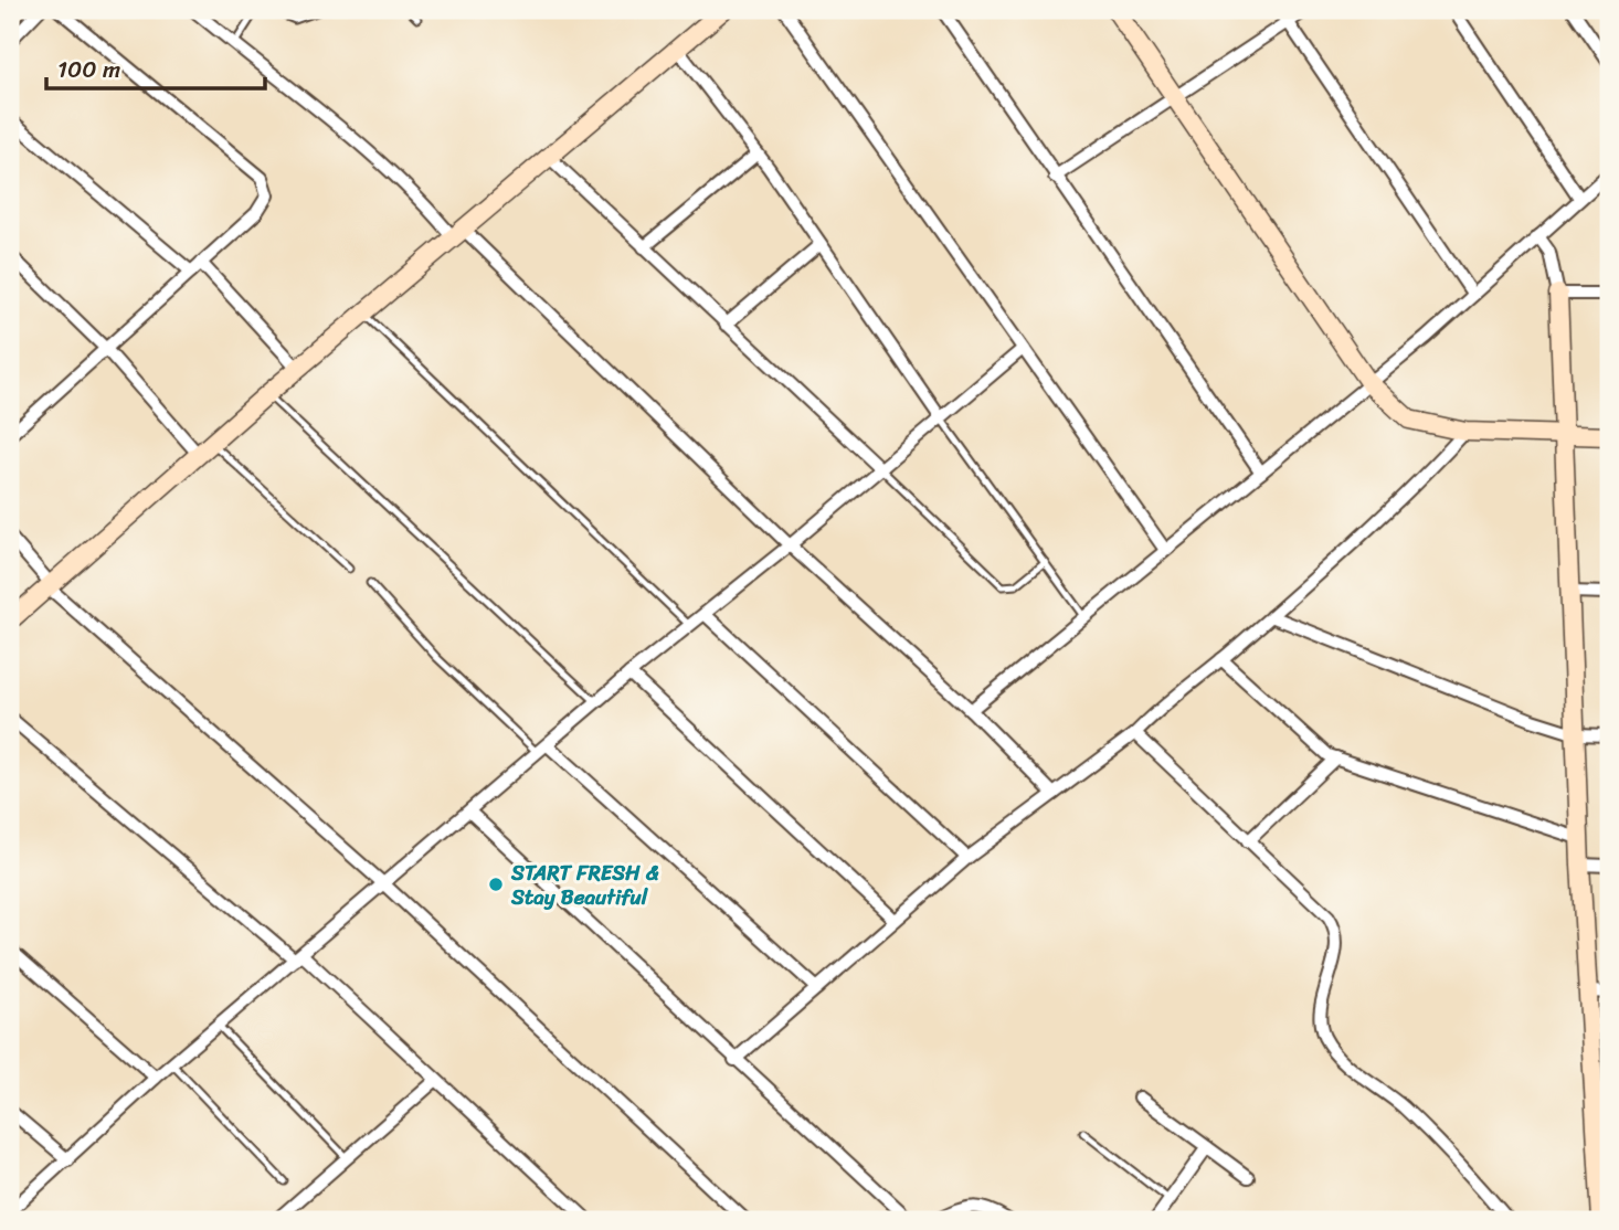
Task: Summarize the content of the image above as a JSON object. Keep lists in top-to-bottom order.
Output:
{
  "places": ["START FRESH & Stay Beautiful"],
  "scale_bar": "100 m"
}
